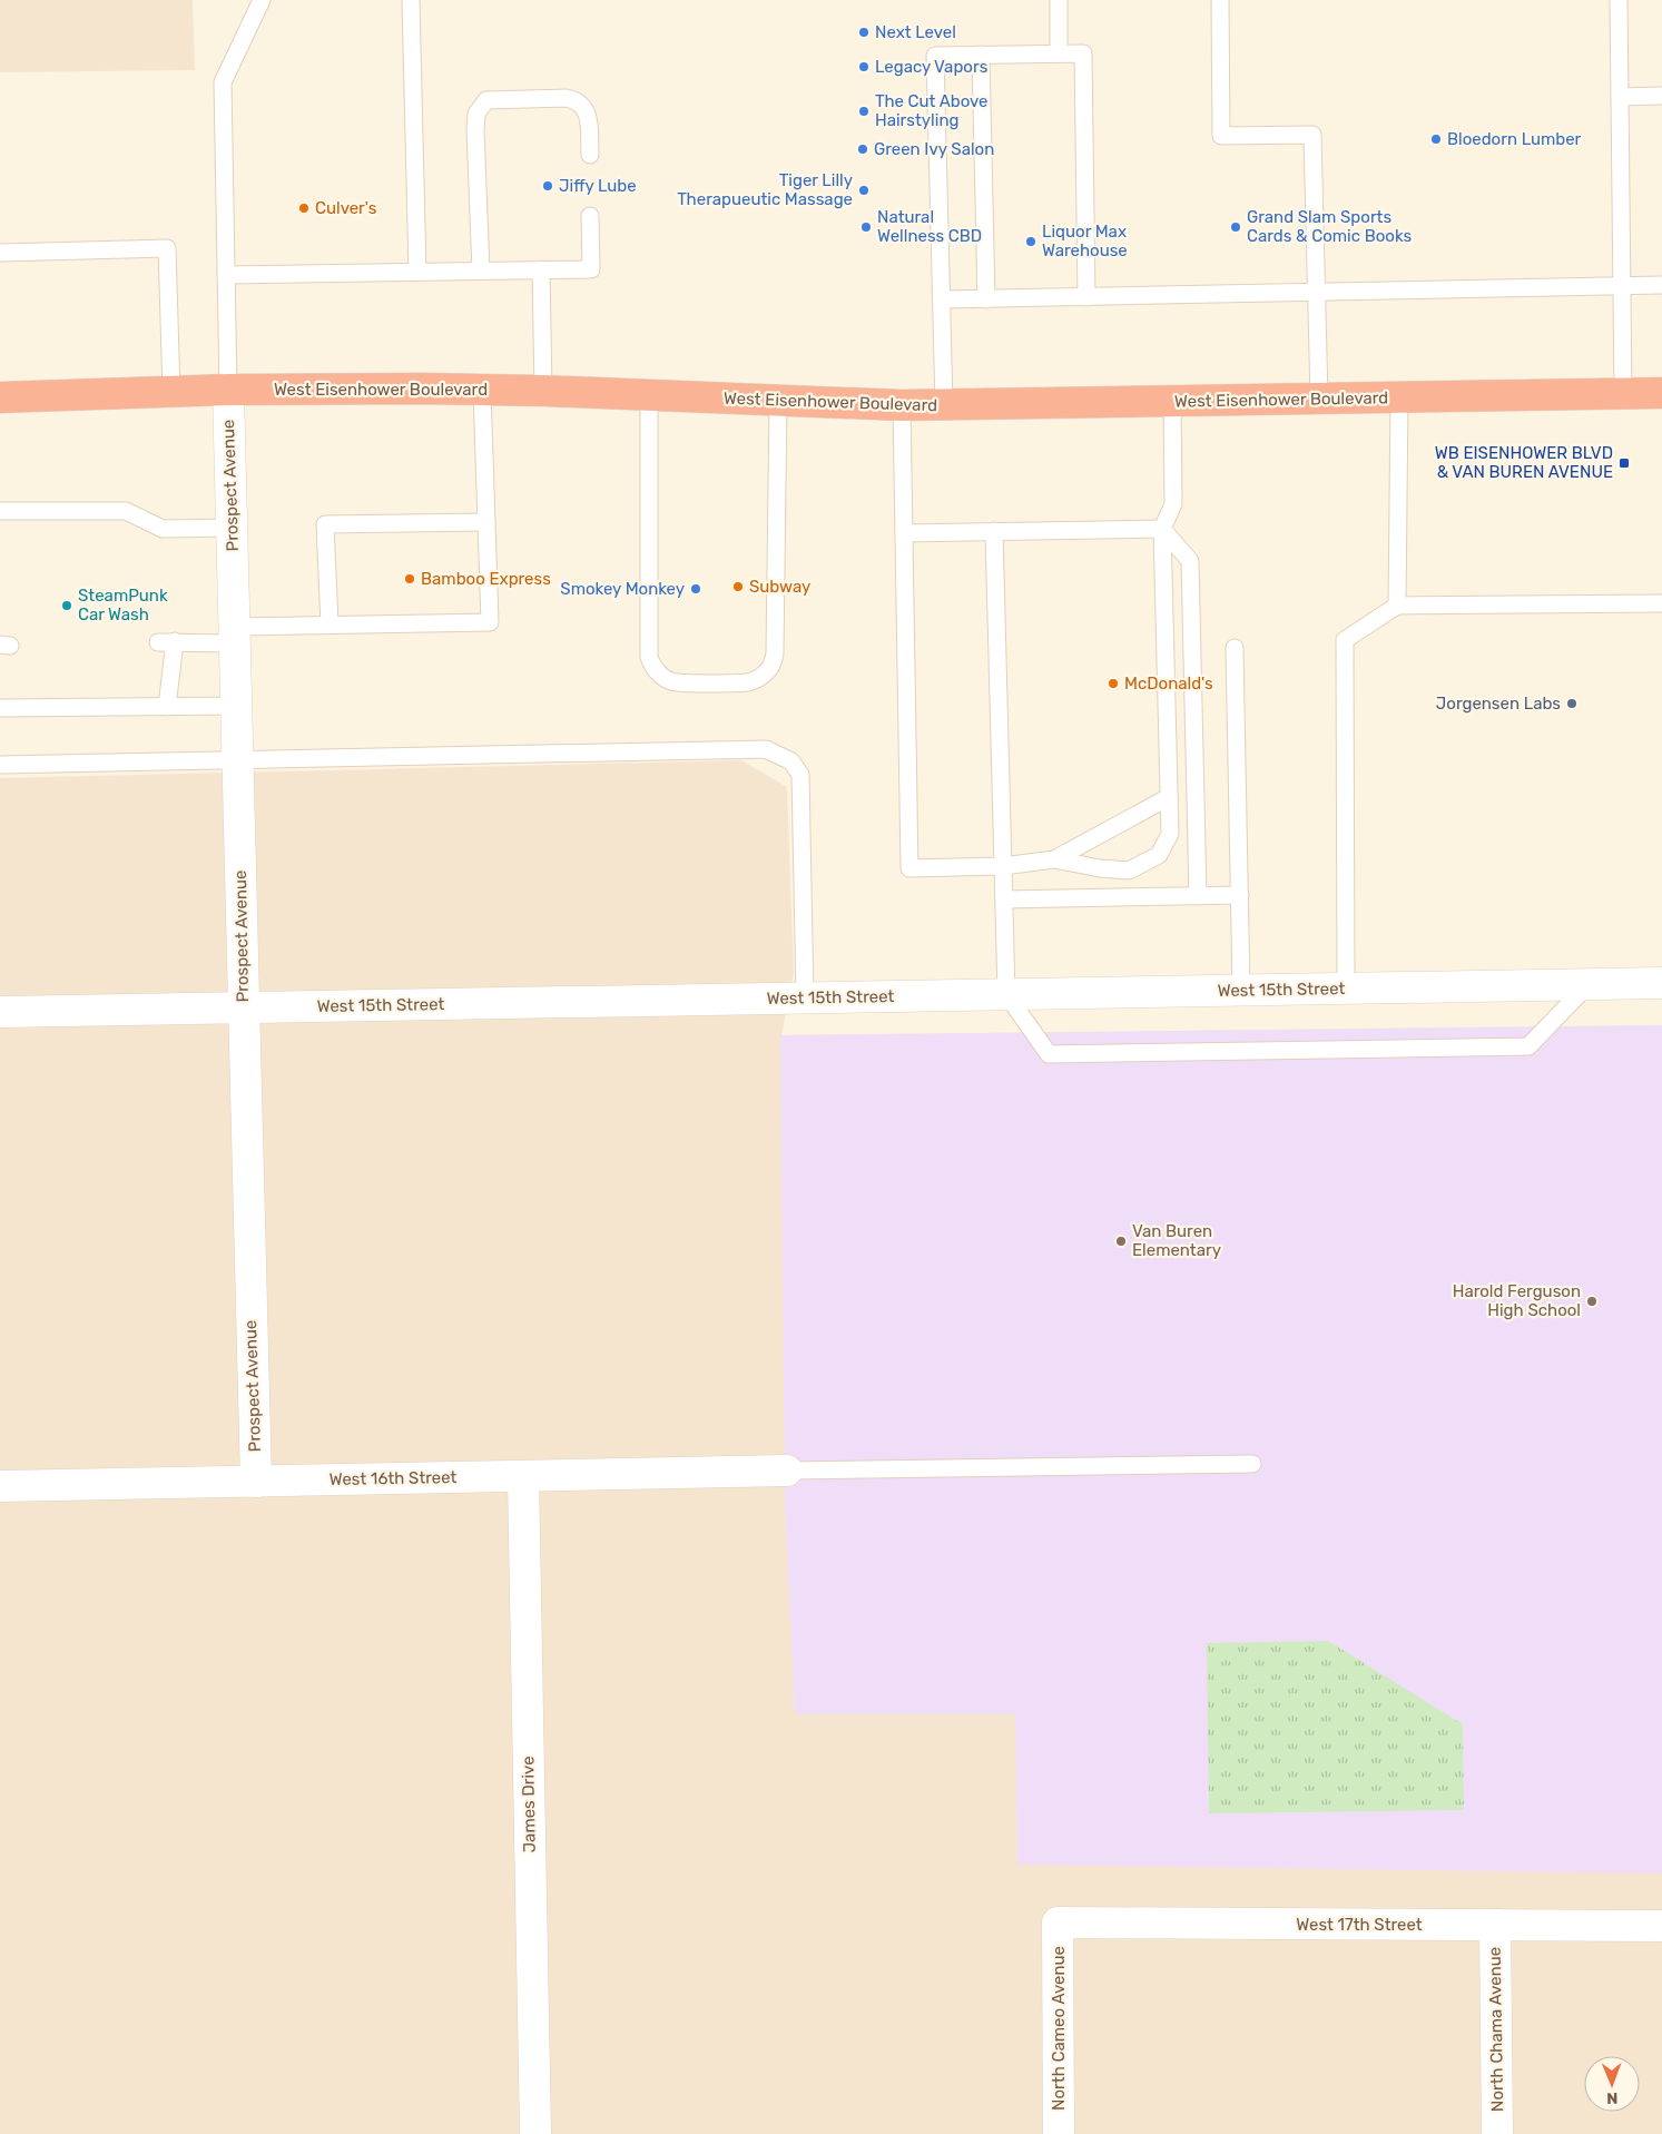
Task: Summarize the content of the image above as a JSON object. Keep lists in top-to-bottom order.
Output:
{
  "streets": {
    "highway": ["West Eisenhower Boulevard"],
    "street": [
      "Prospect Avenue",
      "West 15th Street",
      "West 16th Street",
      "James Drive",
      "West 17th Street",
      "North Cameo Avenue",
      "North Chama Avenue"
    ]
  },
  "crossings": [
    ["West Eisenhower Boulevard", "Prospect Avenue"],
    ["Prospect Avenue", "West 15th Street"],
    ["Prospect Avenue", "West 16th Street"],
    ["West 16th Street", "James Drive"],
    ["West 17th Street", "North Cameo Avenue"],
    ["West 17th Street", "North Chama Avenue"]
  ],
  "places": {
    "other": [
      "Next Level",
      "Legacy Vapors",
      "The Cut Above Hairstyling",
      "Bloedorn Lumber",
      "Green Ivy Salon",
      "Jiffy Lube",
      "Tiger Lilly Therapueutic Massage",
      "Culver's",
      "Natural Wellness CBD",
      "Grand Slam Sports Cards & Comic Books",
      "Liquor Max Warehouse",
      "Bamboo Express",
      "Subway",
      "Smokey Monkey",
      "SteamPunk Car Wash",
      "McDonald's",
      "Jorgensen Labs",
      "Van Buren Elementary",
      "Harold Ferguson High School"
    ],
    "transit": ["WB EISENHOWER BLVD & VAN BUREN AVENUE"]
  },
  "north": "bottom"
}
